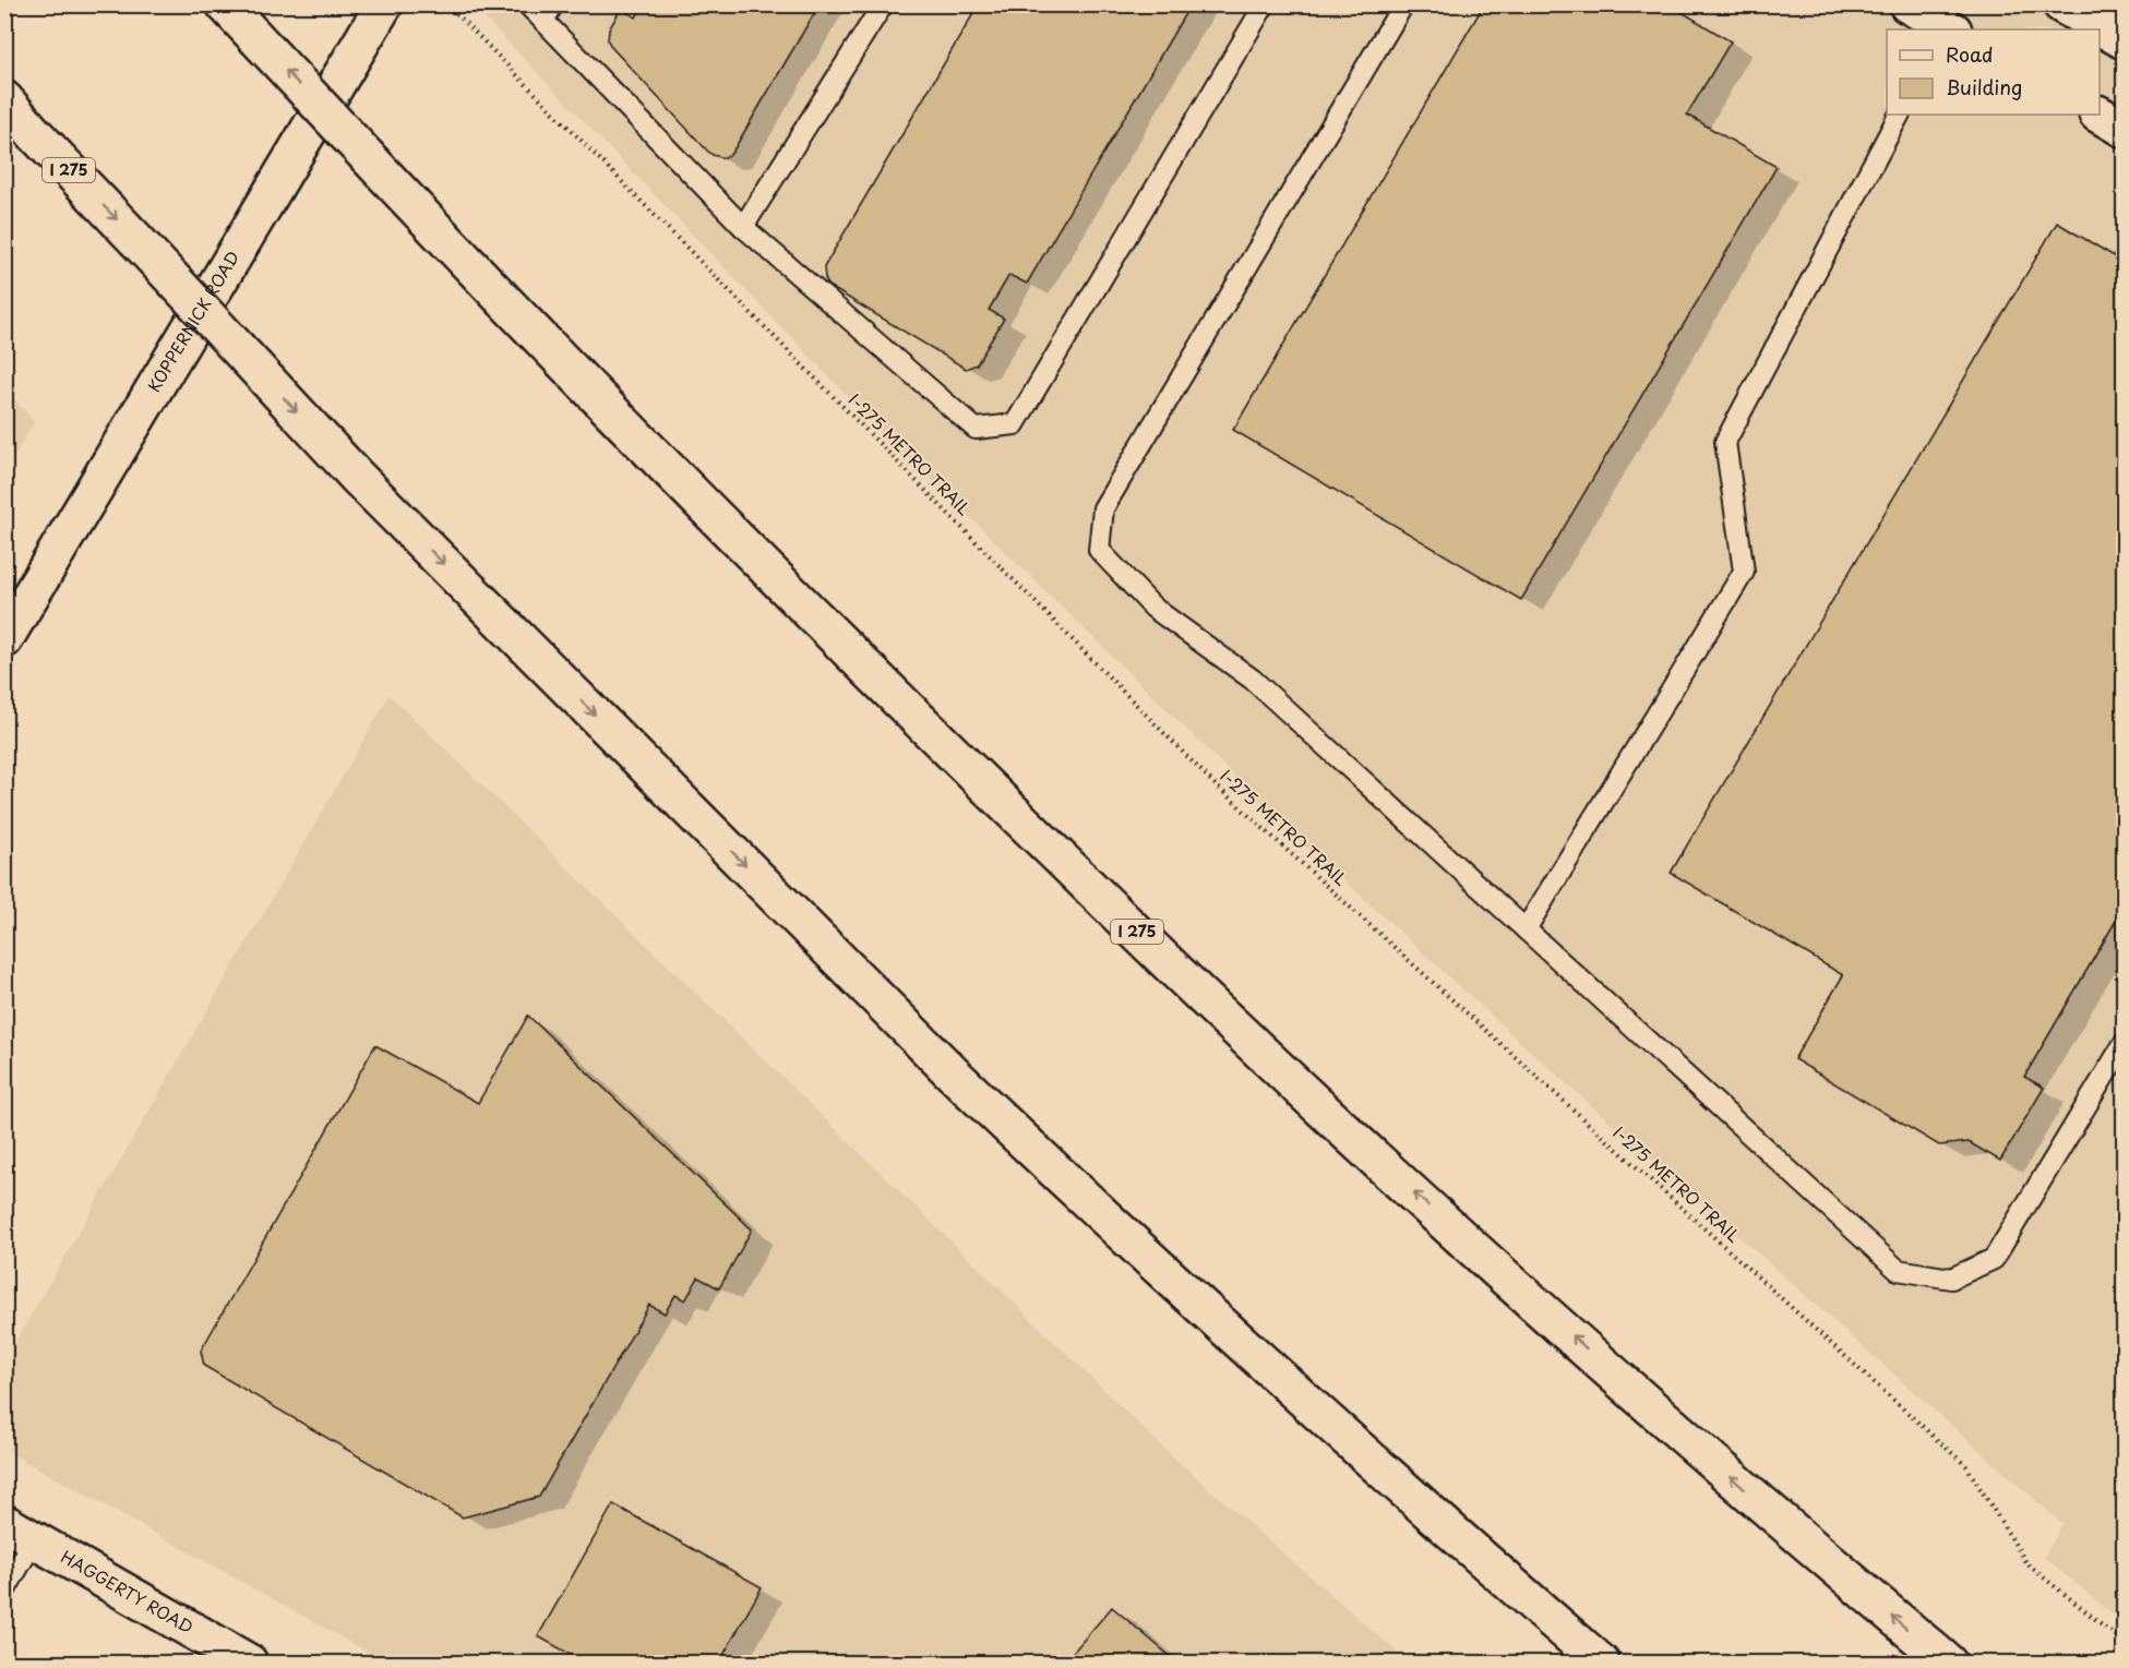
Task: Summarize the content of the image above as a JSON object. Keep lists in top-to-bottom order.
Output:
{
  "streets": {
    "main road": ["I 275", "KOPPERNICK ROAD", "HAGGERTY ROAD"],
    "path": ["I-275 METRO TRAIL"]
  },
  "legend": ["Road", "Building"]
}
